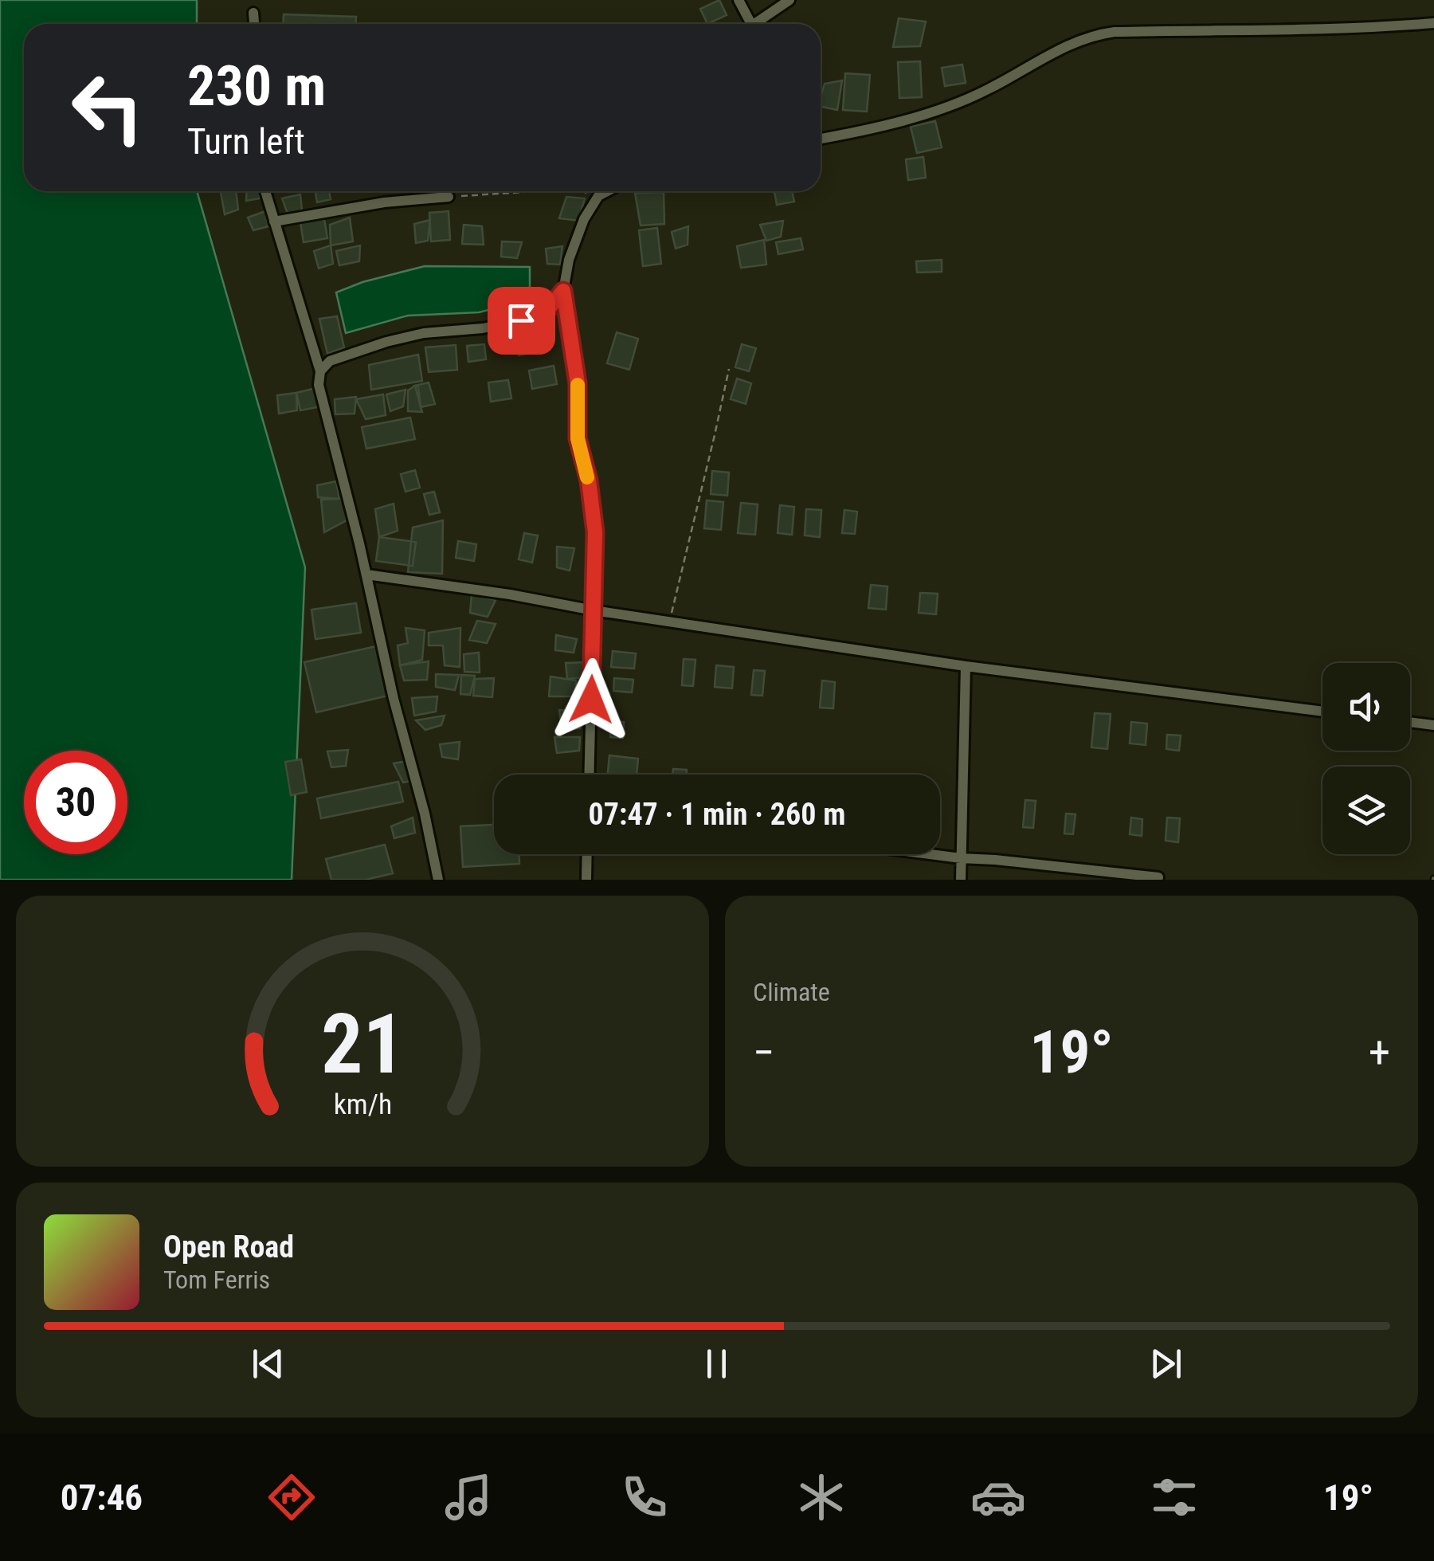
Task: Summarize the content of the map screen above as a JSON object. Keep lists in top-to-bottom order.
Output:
{
  "page": {
    "turn": ["230 m", "Turn left"],
    "limit": "30",
    "trip": "07:47 · 1 min · 260 m",
    "tile": "Climate",
    "heat": ["−", "19°", "+"],
    "song": ["Open Road", "Tom Ferris"],
    "tabs": ["07:46", "19°"],
    "gauge": ["21", "km/h"]
  }
}
